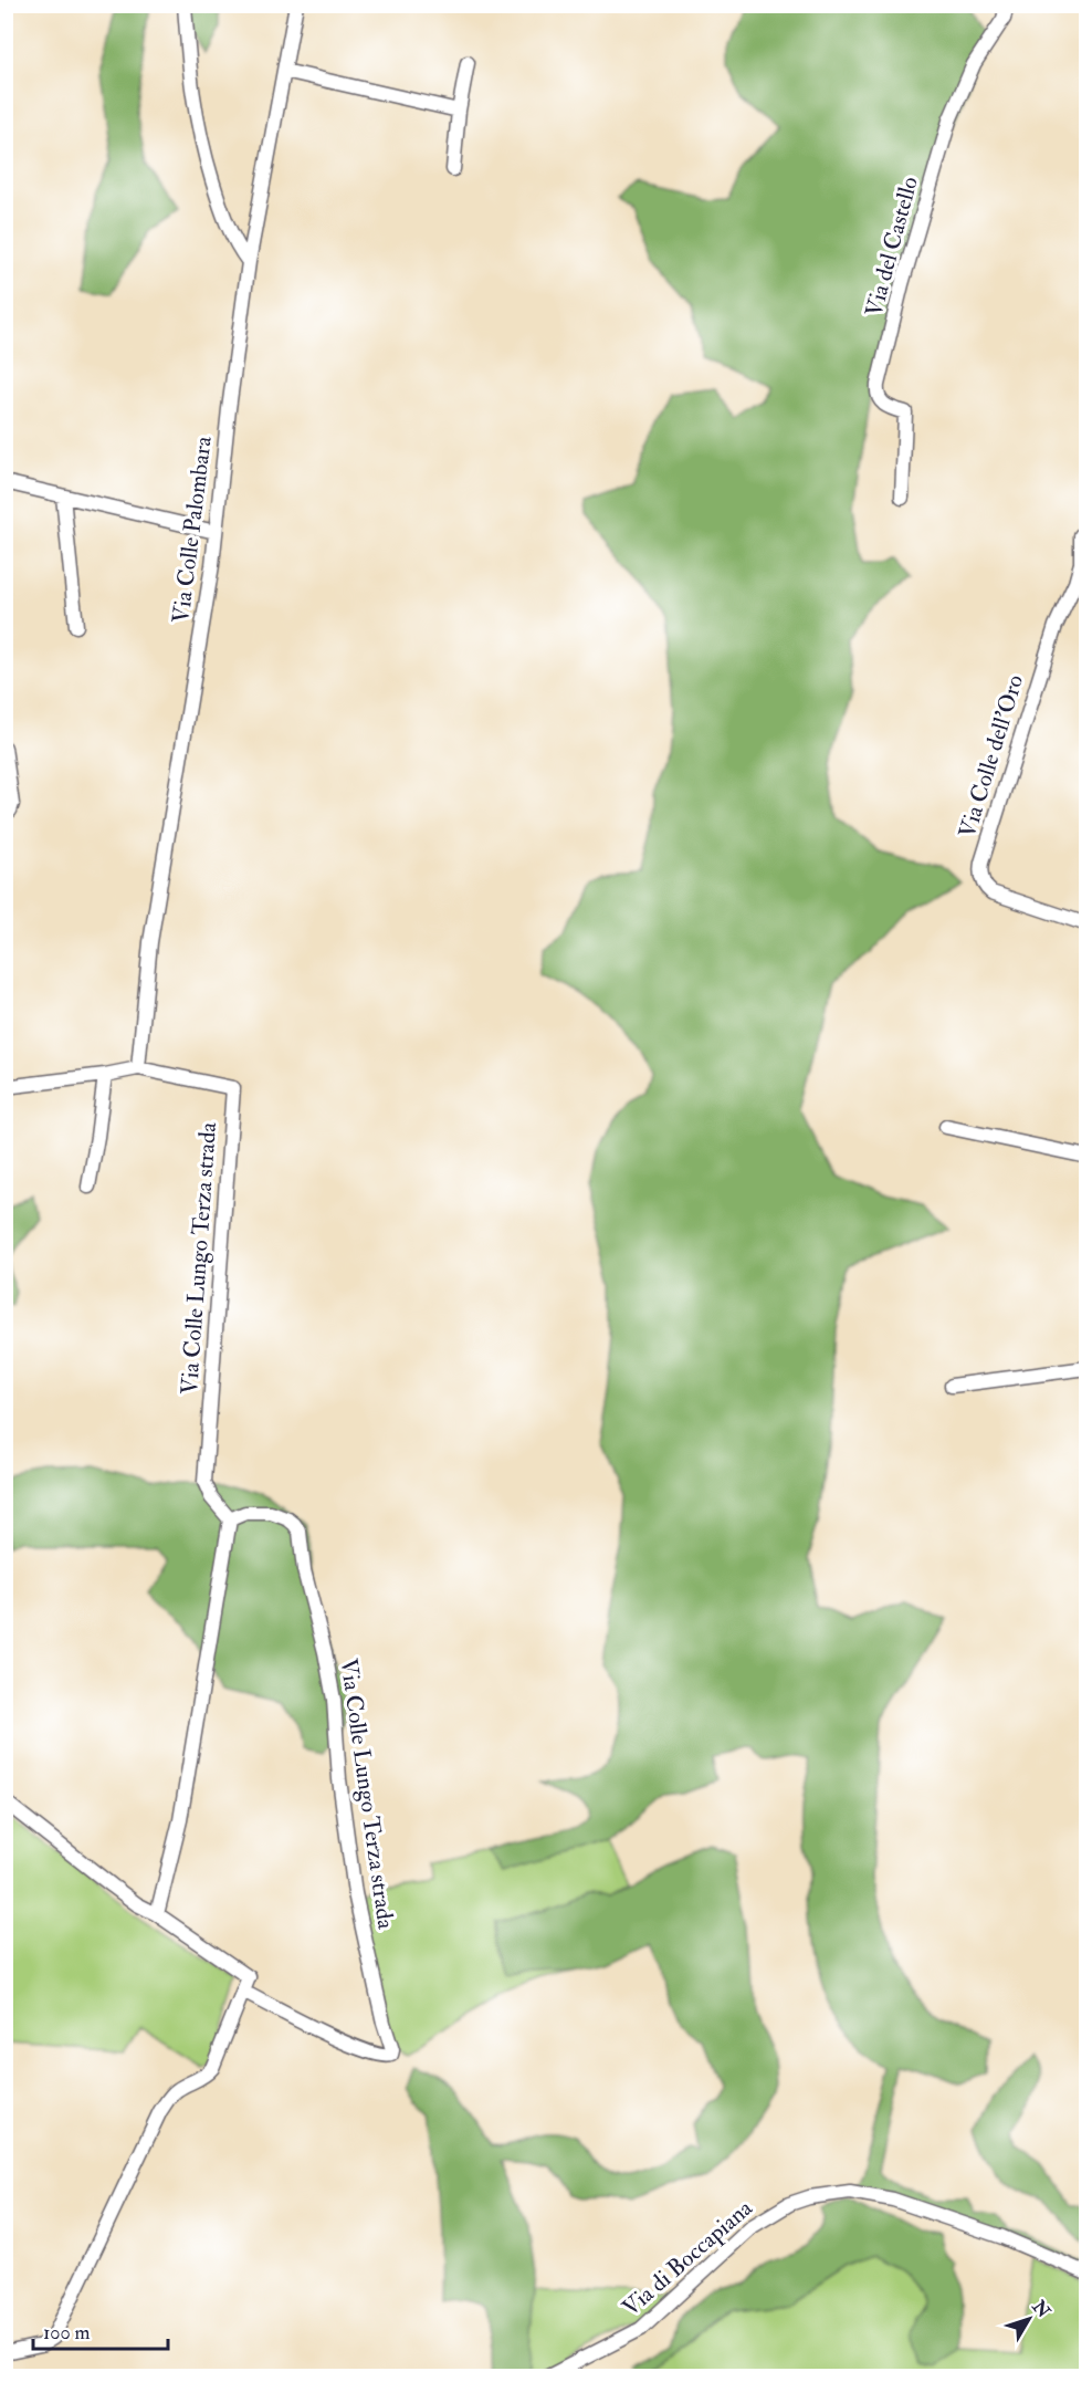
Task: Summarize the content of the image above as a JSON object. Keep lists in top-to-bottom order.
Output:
{
  "streets": {
    "street": [
      "Via del Castello",
      "Via Colle Palombara",
      "Via Colle dell'Oro",
      "Via Colle Lungo Terza strada",
      "Via di Boccapiana"
    ]
  },
  "crossings": [
    ["Via Colle Palombara", "Via Colle Lungo Terza strada"]
  ],
  "scale_bar": "100 m",
  "north": "top right"
}
